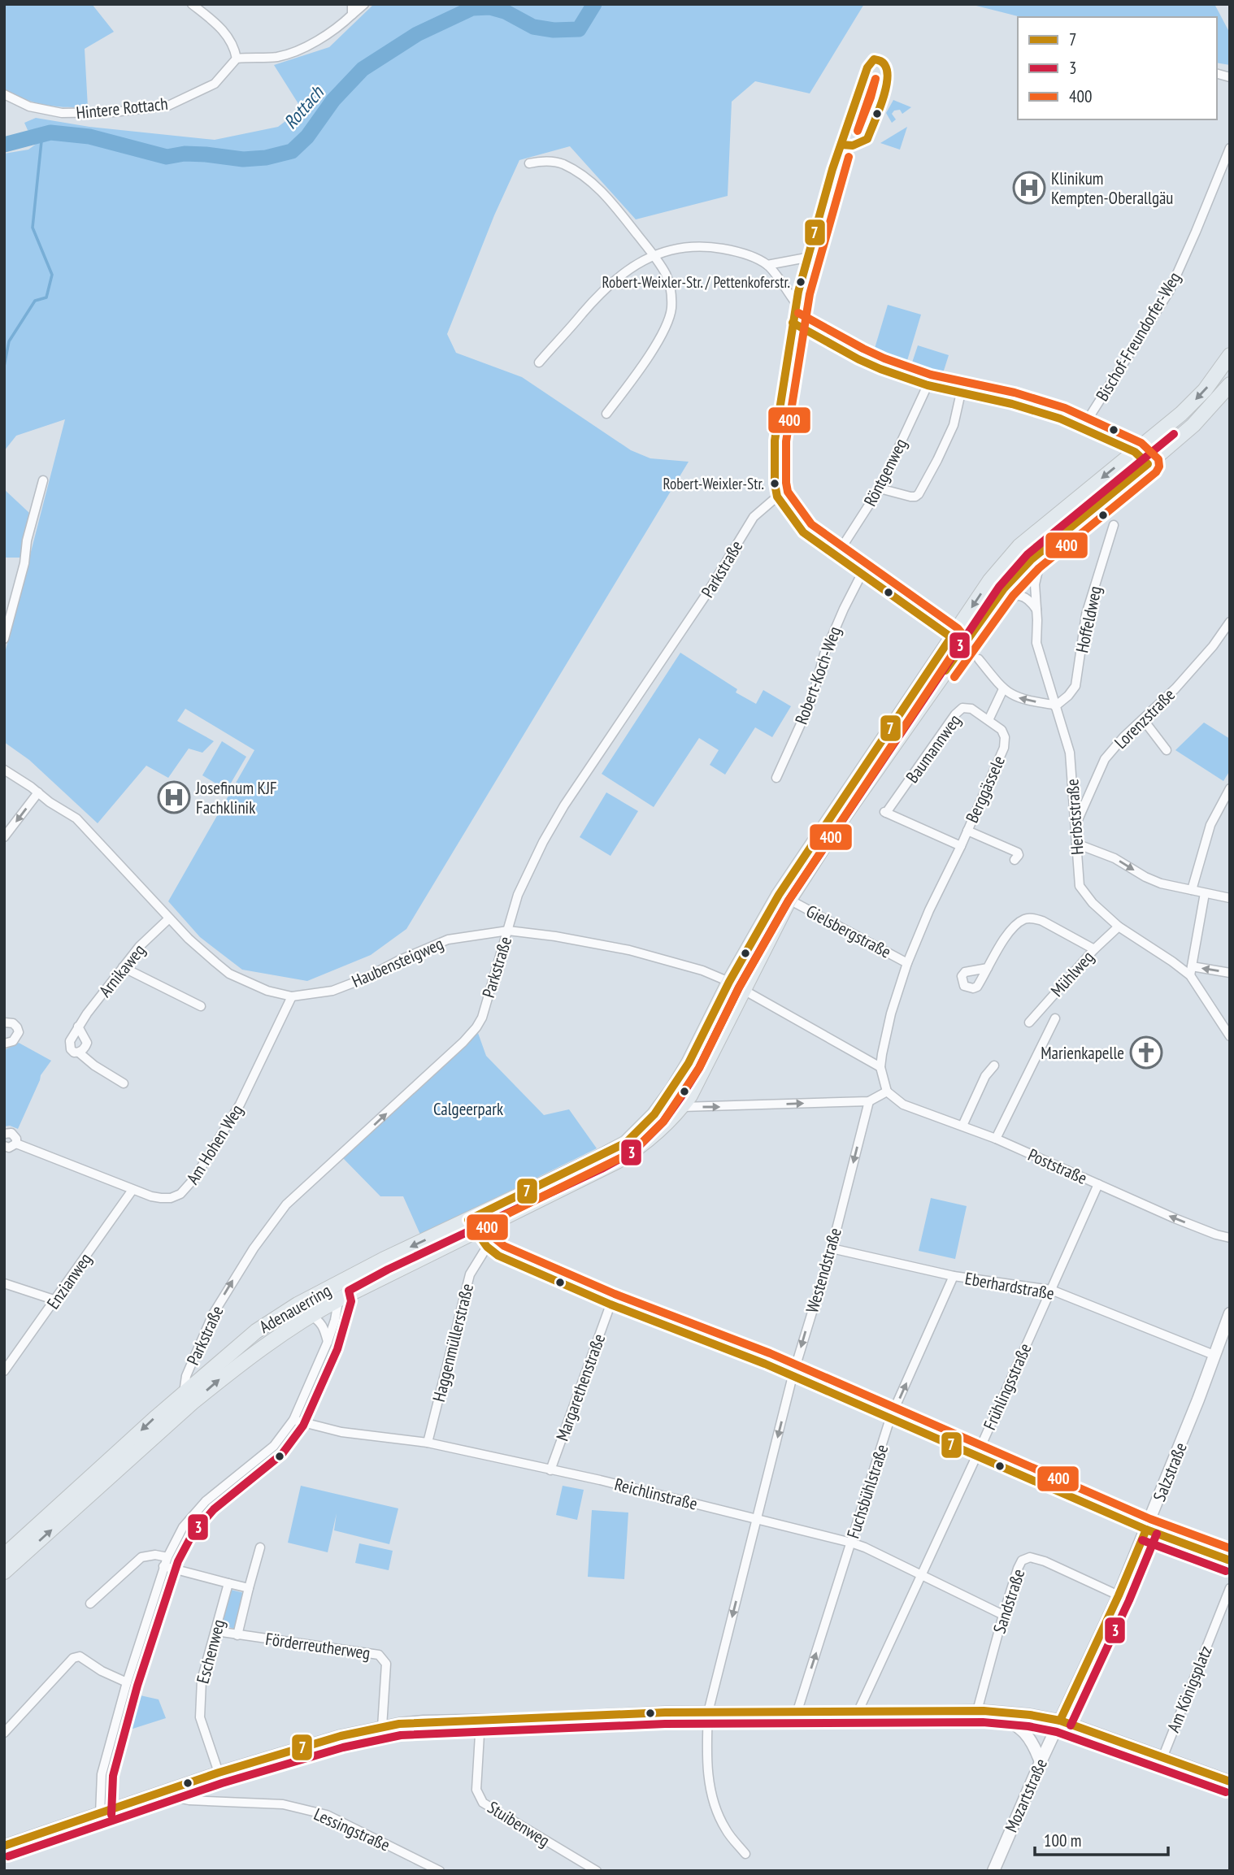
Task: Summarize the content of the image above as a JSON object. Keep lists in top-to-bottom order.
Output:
{
  "streets": {
    "main road": ["Adenauerring"],
    "street": [
      "Hintere Rottach",
      "Bischof-Freundorfer-Weg",
      "Röntgenweg",
      "Parkstraße",
      "Hoffeldweg",
      "Robert-Koch-Weg",
      "Lorenzstraße",
      "Baumannweg",
      "Berggässele",
      "Herbststraße",
      "Gielsbergstraße",
      "Haubensteigweg",
      "Arnikaweg",
      "Mühlweg",
      "Am Hohen Weg",
      "Poststraße",
      "Westendstraße",
      "Enzianweg",
      "Eberhardstraße",
      "Haggenmüllerstraße",
      "Frühlingsstraße",
      "Margarethenstraße",
      "Salzstraße",
      "Fuchsbühlstraße",
      "Reichlinstraße",
      "Sandstraße",
      "Förderreutherweg",
      "Eschenweg",
      "Am Königsplatz",
      "Mozartstraße",
      "Stuibenweg",
      "Lessingstraße"
    ]
  },
  "crossings": [
    ["Parkstraße", "Haubensteigweg"],
    ["Parkstraße", "Adenauerring"],
    ["Hoffeldweg", "Herbststraße"],
    ["Lorenzstraße", "Herbststraße"],
    ["Baumannweg", "Berggässele"],
    ["Herbststraße", "Mühlweg"],
    ["Herbststraße", "Adenauerring"],
    ["Gielsbergstraße", "Adenauerring"],
    ["Haubensteigweg", "Arnikaweg"],
    ["Haubensteigweg", "Am Hohen Weg"],
    ["Haubensteigweg", "Adenauerring"],
    ["Am Hohen Weg", "Enzianweg"],
    ["Poststraße", "Frühlingsstraße"],
    ["Westendstraße", "Eberhardstraße"],
    ["Westendstraße", "Reichlinstraße"],
    ["Eberhardstraße", "Frühlingsstraße"],
    ["Eberhardstraße", "Salzstraße"],
    ["Eberhardstraße", "Fuchsbühlstraße"],
    ["Haggenmüllerstraße", "Reichlinstraße"],
    ["Frühlingsstraße", "Reichlinstraße"],
    ["Margarethenstraße", "Reichlinstraße"],
    ["Salzstraße", "Sandstraße"],
    ["Salzstraße", "Mozartstraße"],
    ["Fuchsbühlstraße", "Reichlinstraße"],
    ["Reichlinstraße", "Sandstraße"],
    ["Förderreutherweg", "Eschenweg"]
  ],
  "one_way": [
    "Parkstraße",
    "Poststraße",
    "Westendstraße",
    "Fuchsbühlstraße"
  ],
  "water": ["Rottach"],
  "parks": ["Calgeerpark"],
  "places": {
    "hospital": ["Klinikum Kempten-Oberallgäu", "Josefinum KJF Fachklinik"],
    "other": ["Robert-Weixler-Str. / Pettenkoferstr.", "Robert-Weixler-Str."],
    "church": ["Marienkapelle"]
  },
  "lines": ["transit line 7", "transit line 400", "transit line 3"],
  "legend": ["7", "3", "400"],
  "scale_bar": "100 m"
}
